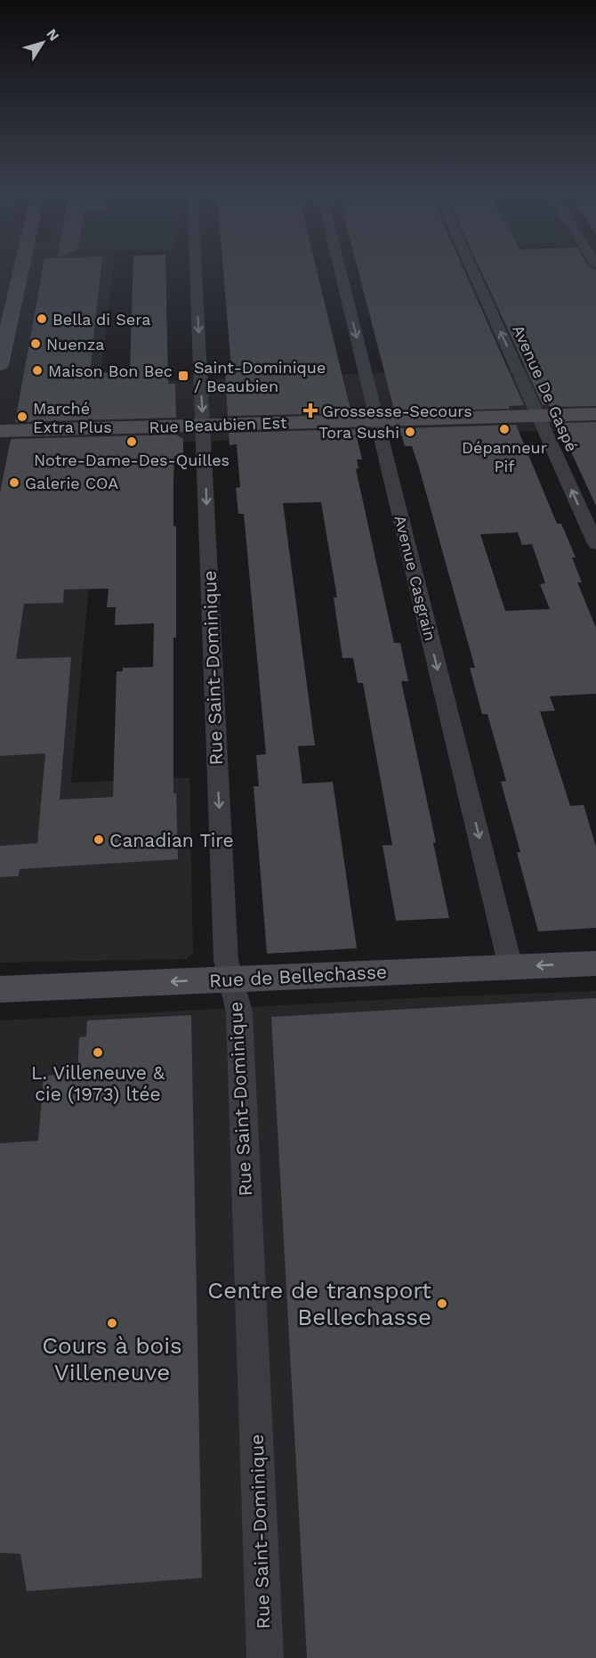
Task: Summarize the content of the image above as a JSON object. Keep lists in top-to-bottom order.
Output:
{
  "streets": {
    "street": [
      "Avenue De Gaspé",
      "Rue Beaubien Est",
      "Avenue Casgrain",
      "Rue Saint-Dominique",
      "Rue de Bellechasse"
    ]
  },
  "crossings": [
    ["Avenue De Gaspé", "Rue Beaubien Est"],
    ["Rue Beaubien Est", "Avenue Casgrain"],
    ["Rue Beaubien Est", "Rue Saint-Dominique"],
    ["Avenue Casgrain", "Rue de Bellechasse"],
    ["Rue Saint-Dominique", "Rue de Bellechasse"]
  ],
  "one_way": [
    "Avenue De Gaspé",
    "Avenue Casgrain",
    "Rue Saint-Dominique",
    "Rue de Bellechasse"
  ],
  "places": {
    "other": [
      "Bella di Sera",
      "Nuenza",
      "Maison Bon Bec",
      "Marché Extra Plus",
      "Dépanneur Pif",
      "Tora Sushi",
      "Notre-Dame-Des-Quilles",
      "Galerie COA",
      "Canadian Tire",
      "L. Villeneuve & cie (1973) ltée",
      "Centre de transport Bellechasse",
      "Cours à bois Villeneuve"
    ],
    "transit": ["Saint-Dominique / Beaubien"],
    "health": ["Grossesse-Secours"]
  },
  "north": "top right"
}
